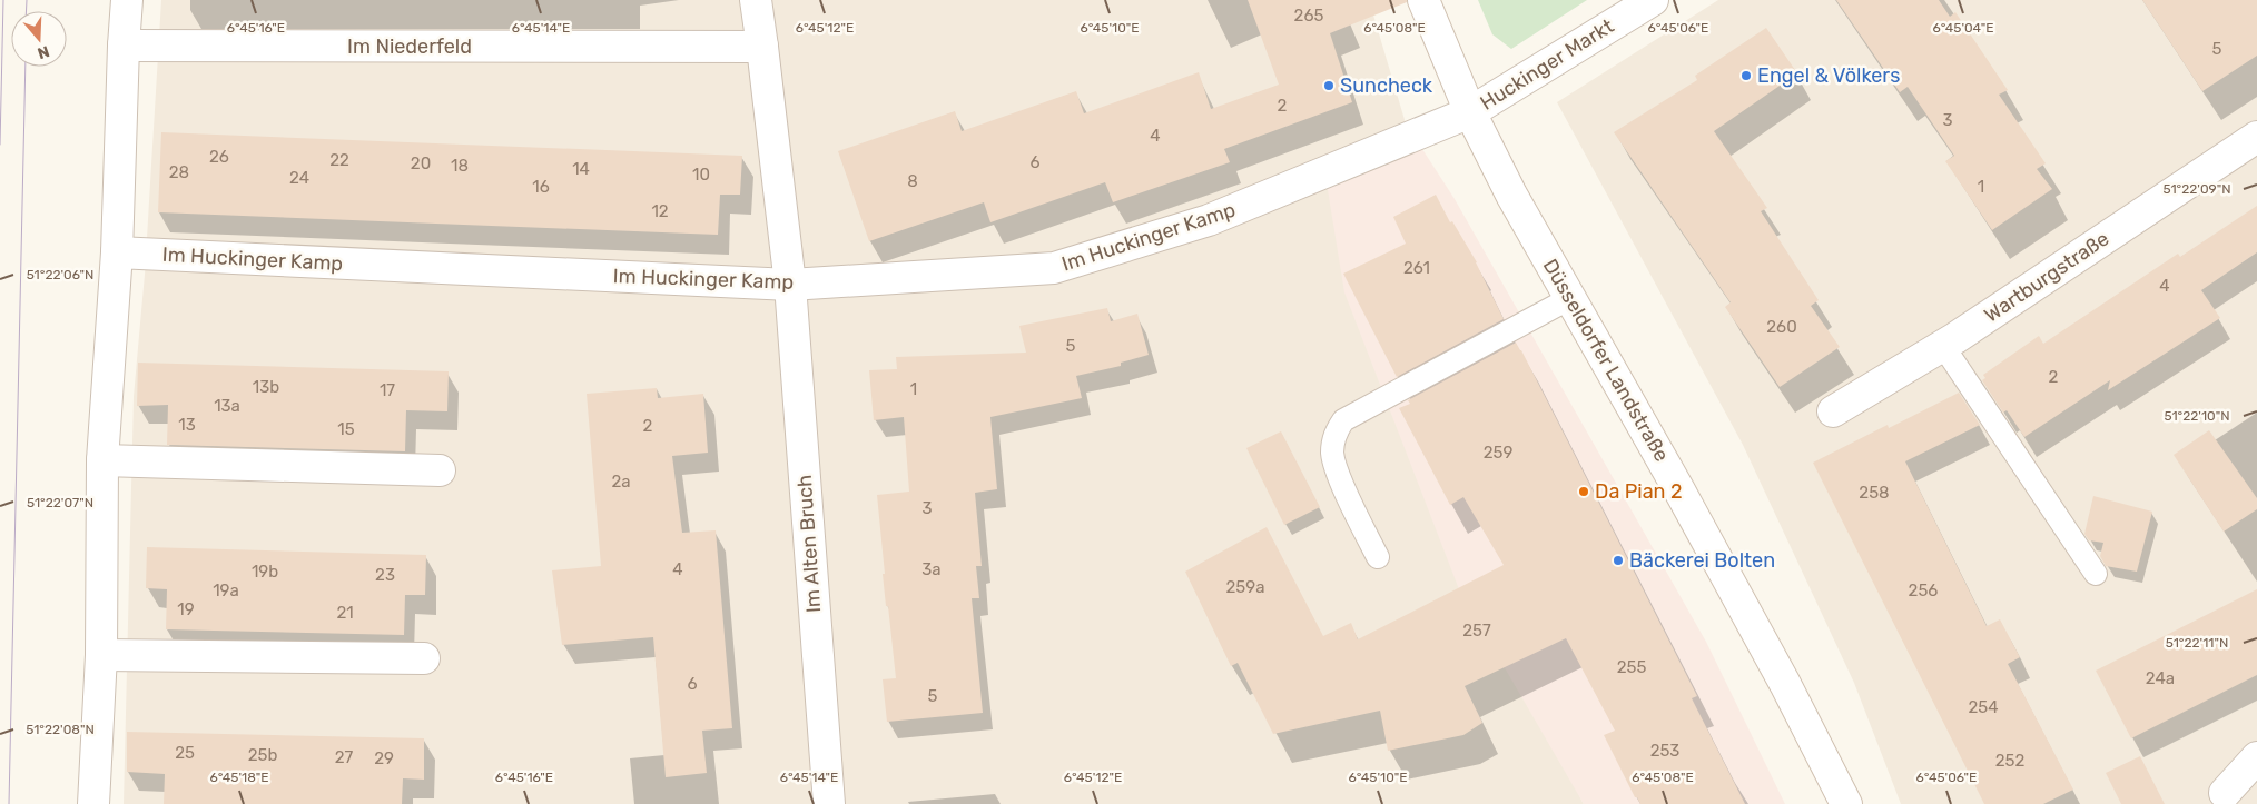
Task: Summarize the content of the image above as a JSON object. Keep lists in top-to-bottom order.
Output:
{
  "streets": {
    "street": [
      "Im Niederfeld",
      "Huckinger Markt",
      "Im Huckinger Kamp",
      "Wartburgstraße",
      "Düsseldorfer Landstraße",
      "Im Alten Bruch"
    ]
  },
  "crossings": [
    ["Huckinger Markt", "Im Huckinger Kamp"],
    ["Huckinger Markt", "Düsseldorfer Landstraße"],
    ["Im Huckinger Kamp", "Düsseldorfer Landstraße"],
    ["Im Huckinger Kamp", "Im Alten Bruch"]
  ],
  "places": [
    "Engel & Völkers",
    "Suncheck",
    "Da Pian 2",
    "Bäckerei Bolten"
  ],
  "house_numbers": [
    "265",
    "5",
    "2",
    "3",
    "4",
    "26",
    "22",
    "6",
    "20",
    "18",
    "14",
    "28",
    "10",
    "24",
    "8",
    "16",
    "1",
    "12",
    "261",
    "4",
    "260",
    "5",
    "2",
    "13b",
    "1",
    "17",
    "13a",
    "13",
    "2",
    "15",
    "259",
    "2a",
    "258",
    "3",
    "4",
    "3a",
    "19b",
    "23",
    "259a",
    "19a",
    "256",
    "19",
    "21",
    "257",
    "255",
    "24a",
    "6",
    "5",
    "254",
    "253",
    "25",
    "25b",
    "27",
    "29",
    "252"
  ],
  "north": "bottom",
  "coordinates": [
    "6°45'16\"E",
    "6°45'14\"E",
    "6°45'12\"E",
    "6°45'10\"E",
    "6°45'08\"E",
    "6°45'06\"E",
    "6°45'04\"E",
    "51°22'09\"N",
    "51°22'06\"N",
    "51°22'10\"N",
    "51°22'07\"N",
    "51°22'11\"N",
    "51°22'08\"N",
    "6°45'18\"E"
  ]
}
